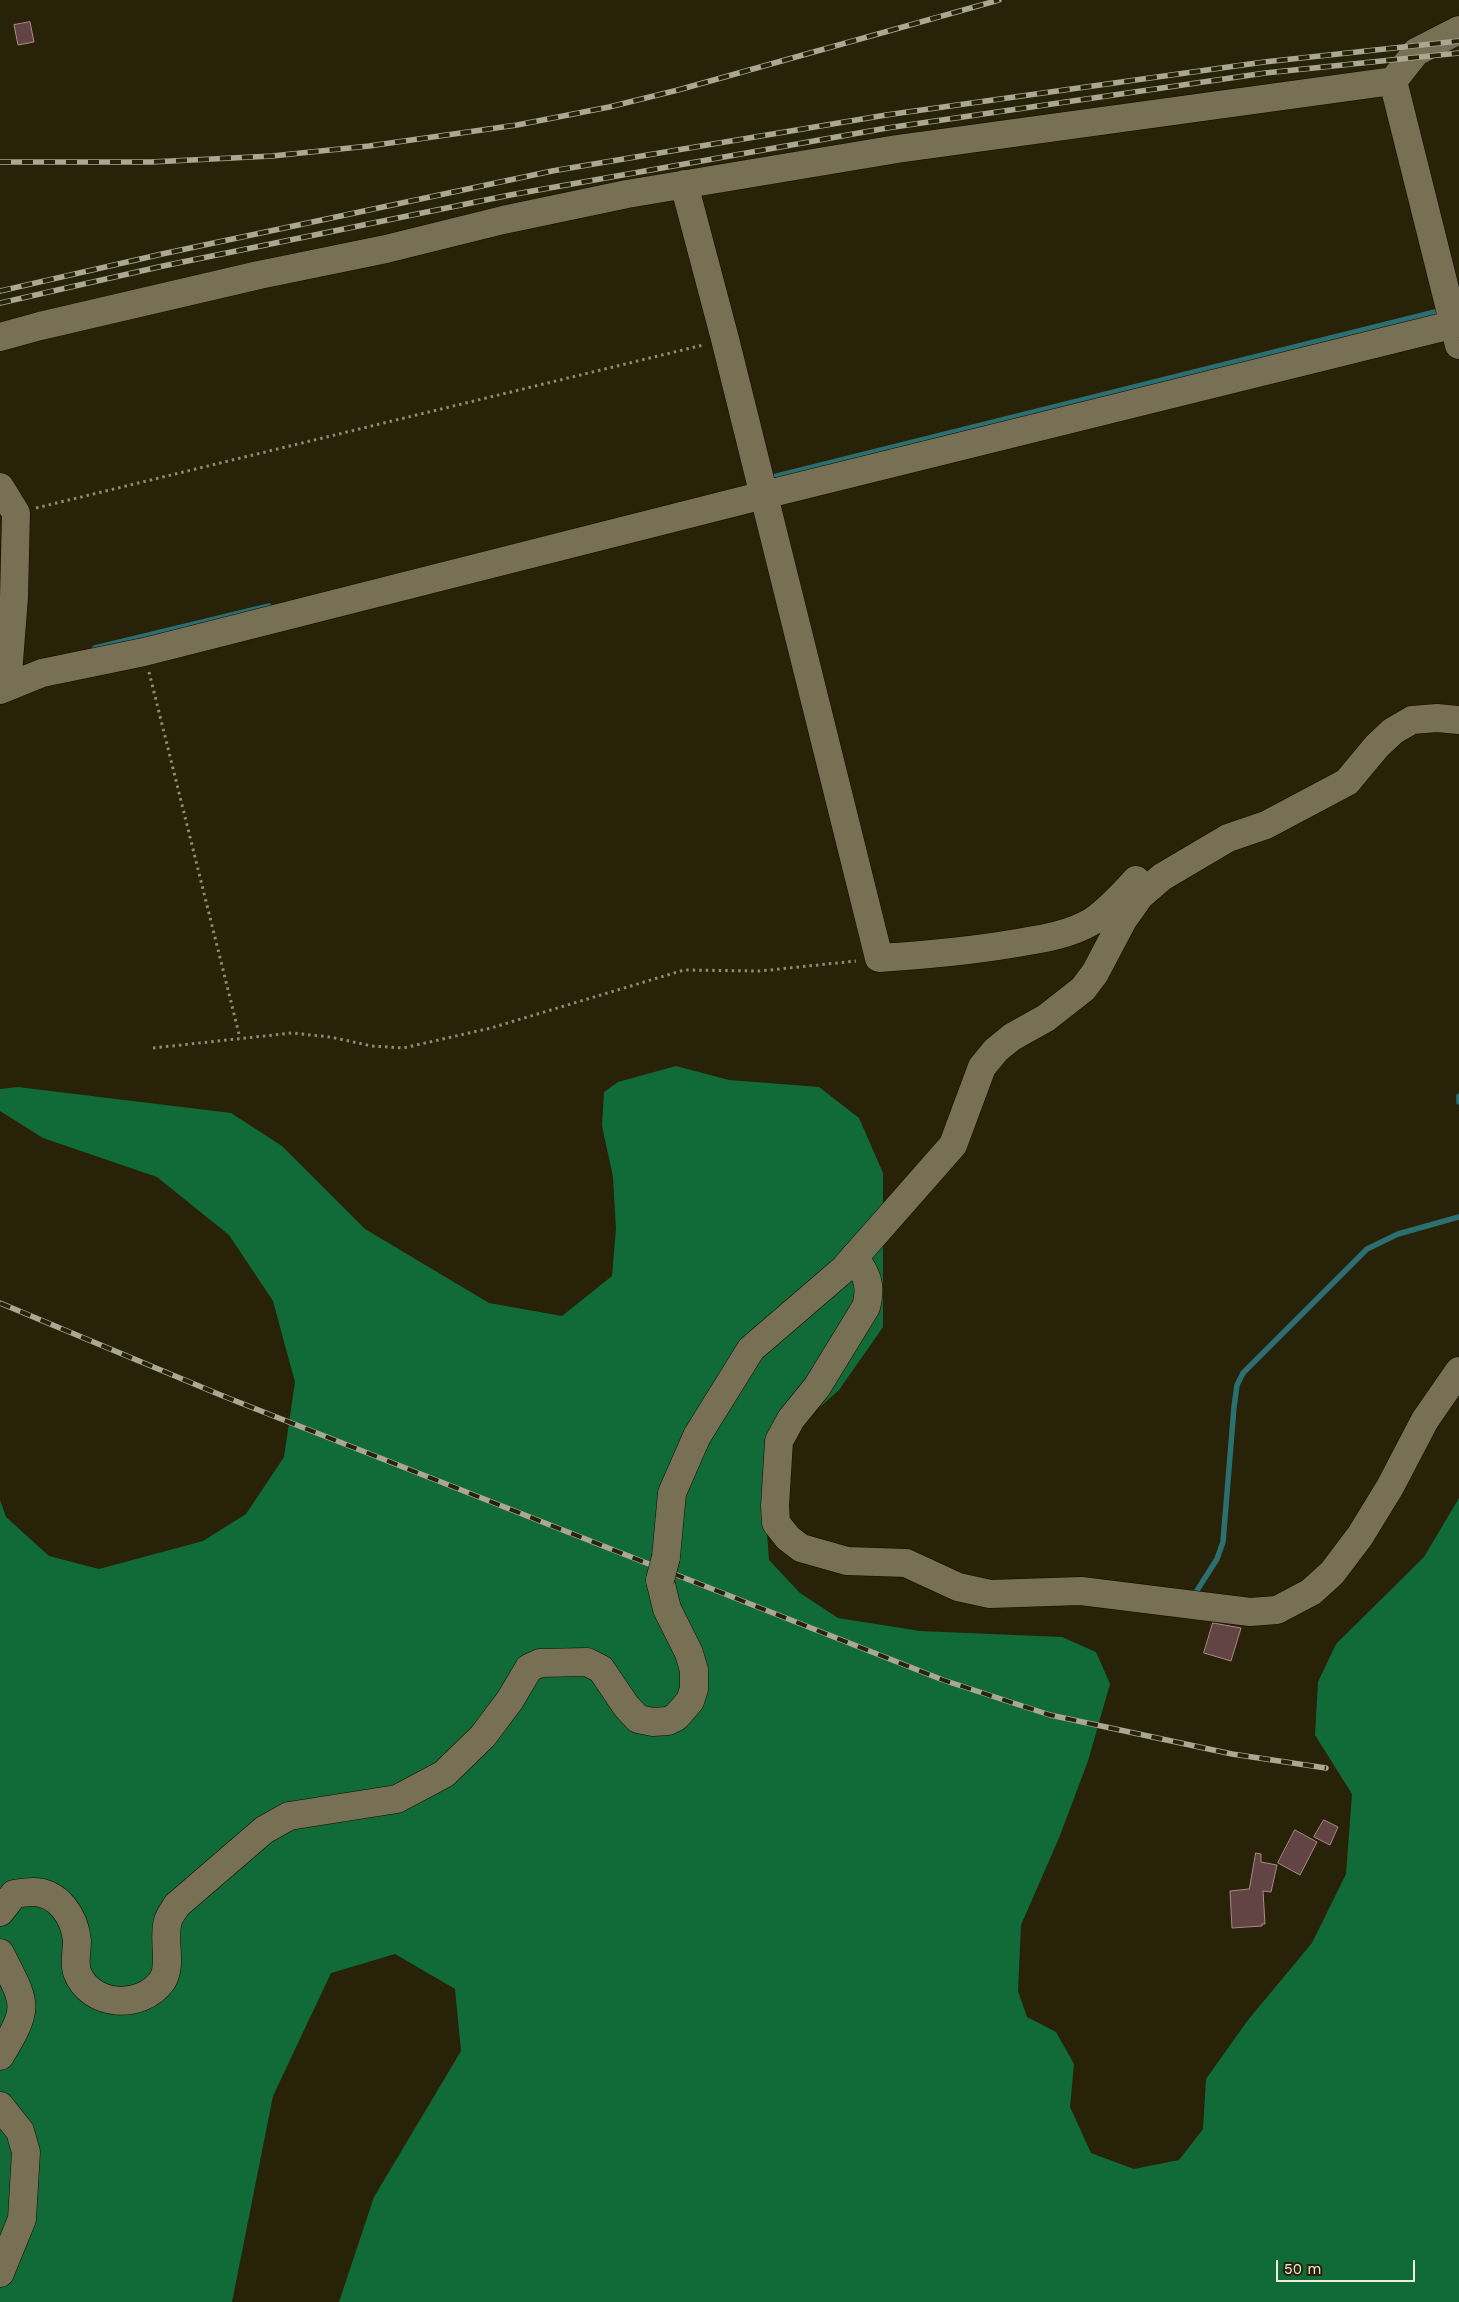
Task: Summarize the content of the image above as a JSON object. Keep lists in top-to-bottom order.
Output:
{
  "scale_bar": "50 m"
}
